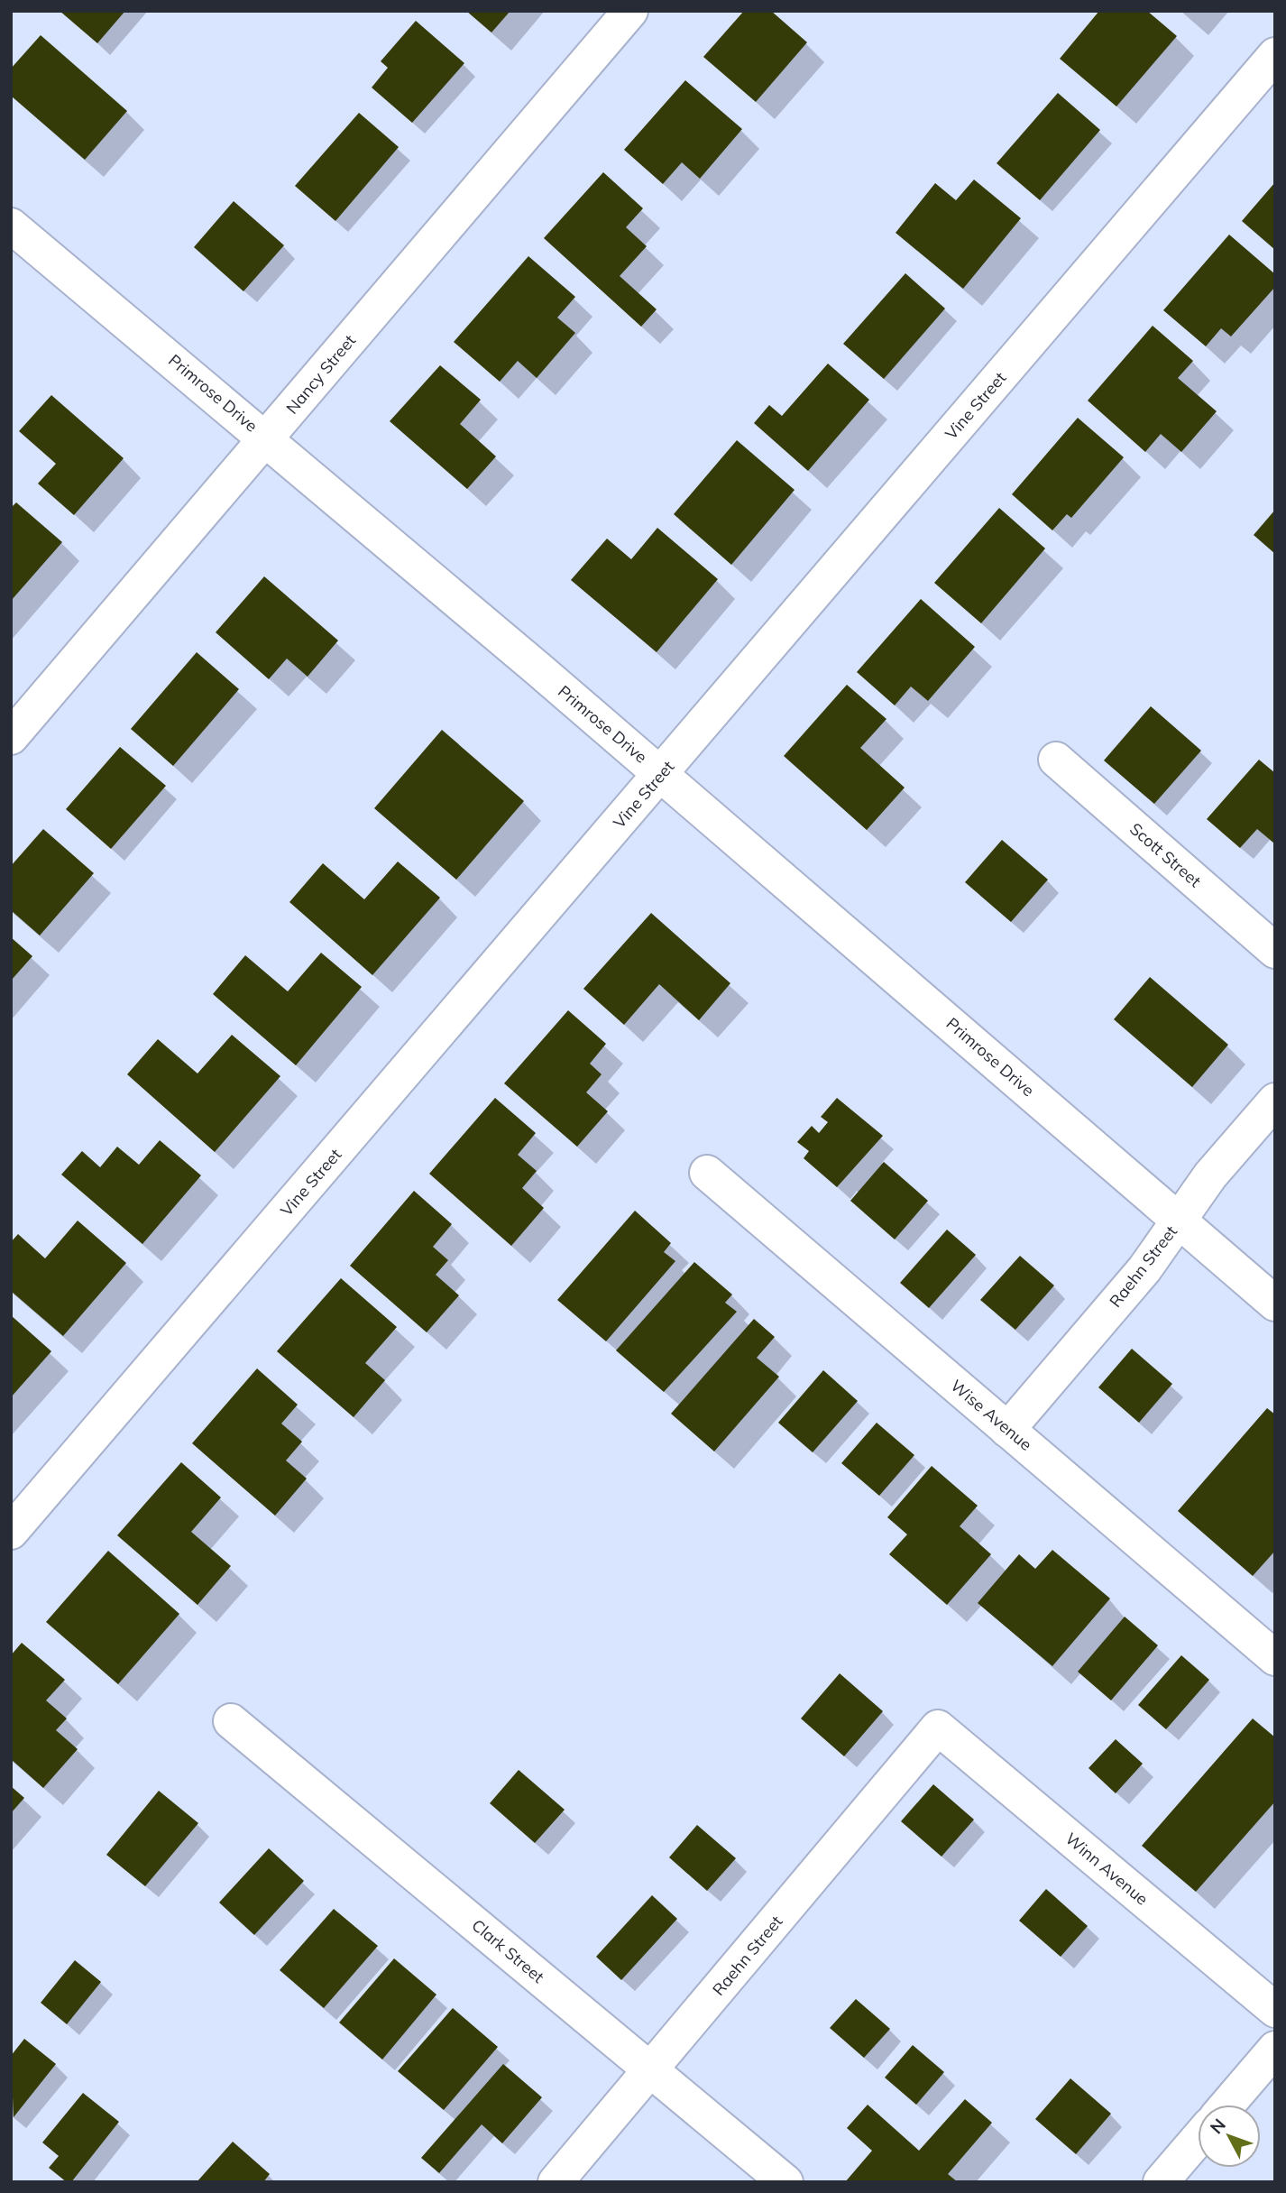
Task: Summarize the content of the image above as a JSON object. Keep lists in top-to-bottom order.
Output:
{
  "streets": {
    "street": [
      "Nancy Street",
      "Primrose Drive",
      "Vine Street",
      "Scott Street",
      "Raehn Street",
      "Wise Avenue",
      "Winn Avenue",
      "Clark Street"
    ]
  },
  "crossings": [
    ["Nancy Street", "Primrose Drive"],
    ["Primrose Drive", "Vine Street"],
    ["Primrose Drive", "Raehn Street"],
    ["Raehn Street", "Wise Avenue"],
    ["Raehn Street", "Winn Avenue"],
    ["Raehn Street", "Clark Street"]
  ],
  "north": "top left"
}
